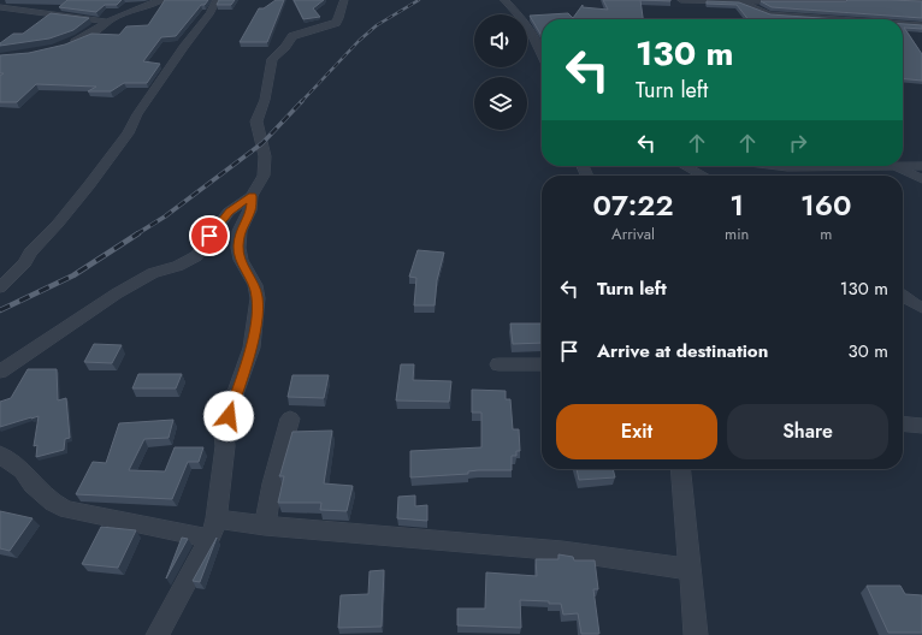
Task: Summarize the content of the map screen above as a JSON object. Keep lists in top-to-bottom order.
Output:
{
  "page": {
    "turn": ["130 m", "Turn left"],
    "eta": [
      "07:22",
      "Arrival",
      "1",
      "min",
      "160",
      "m"
    ],
    "list": [
      {
        "name": "Turn left",
        "value": "130 m"
      },
      {
        "name": "Arrive at destination",
        "value": "30 m"
      }
    ],
    "buttons": ["Exit", "Share"]
  }
}
